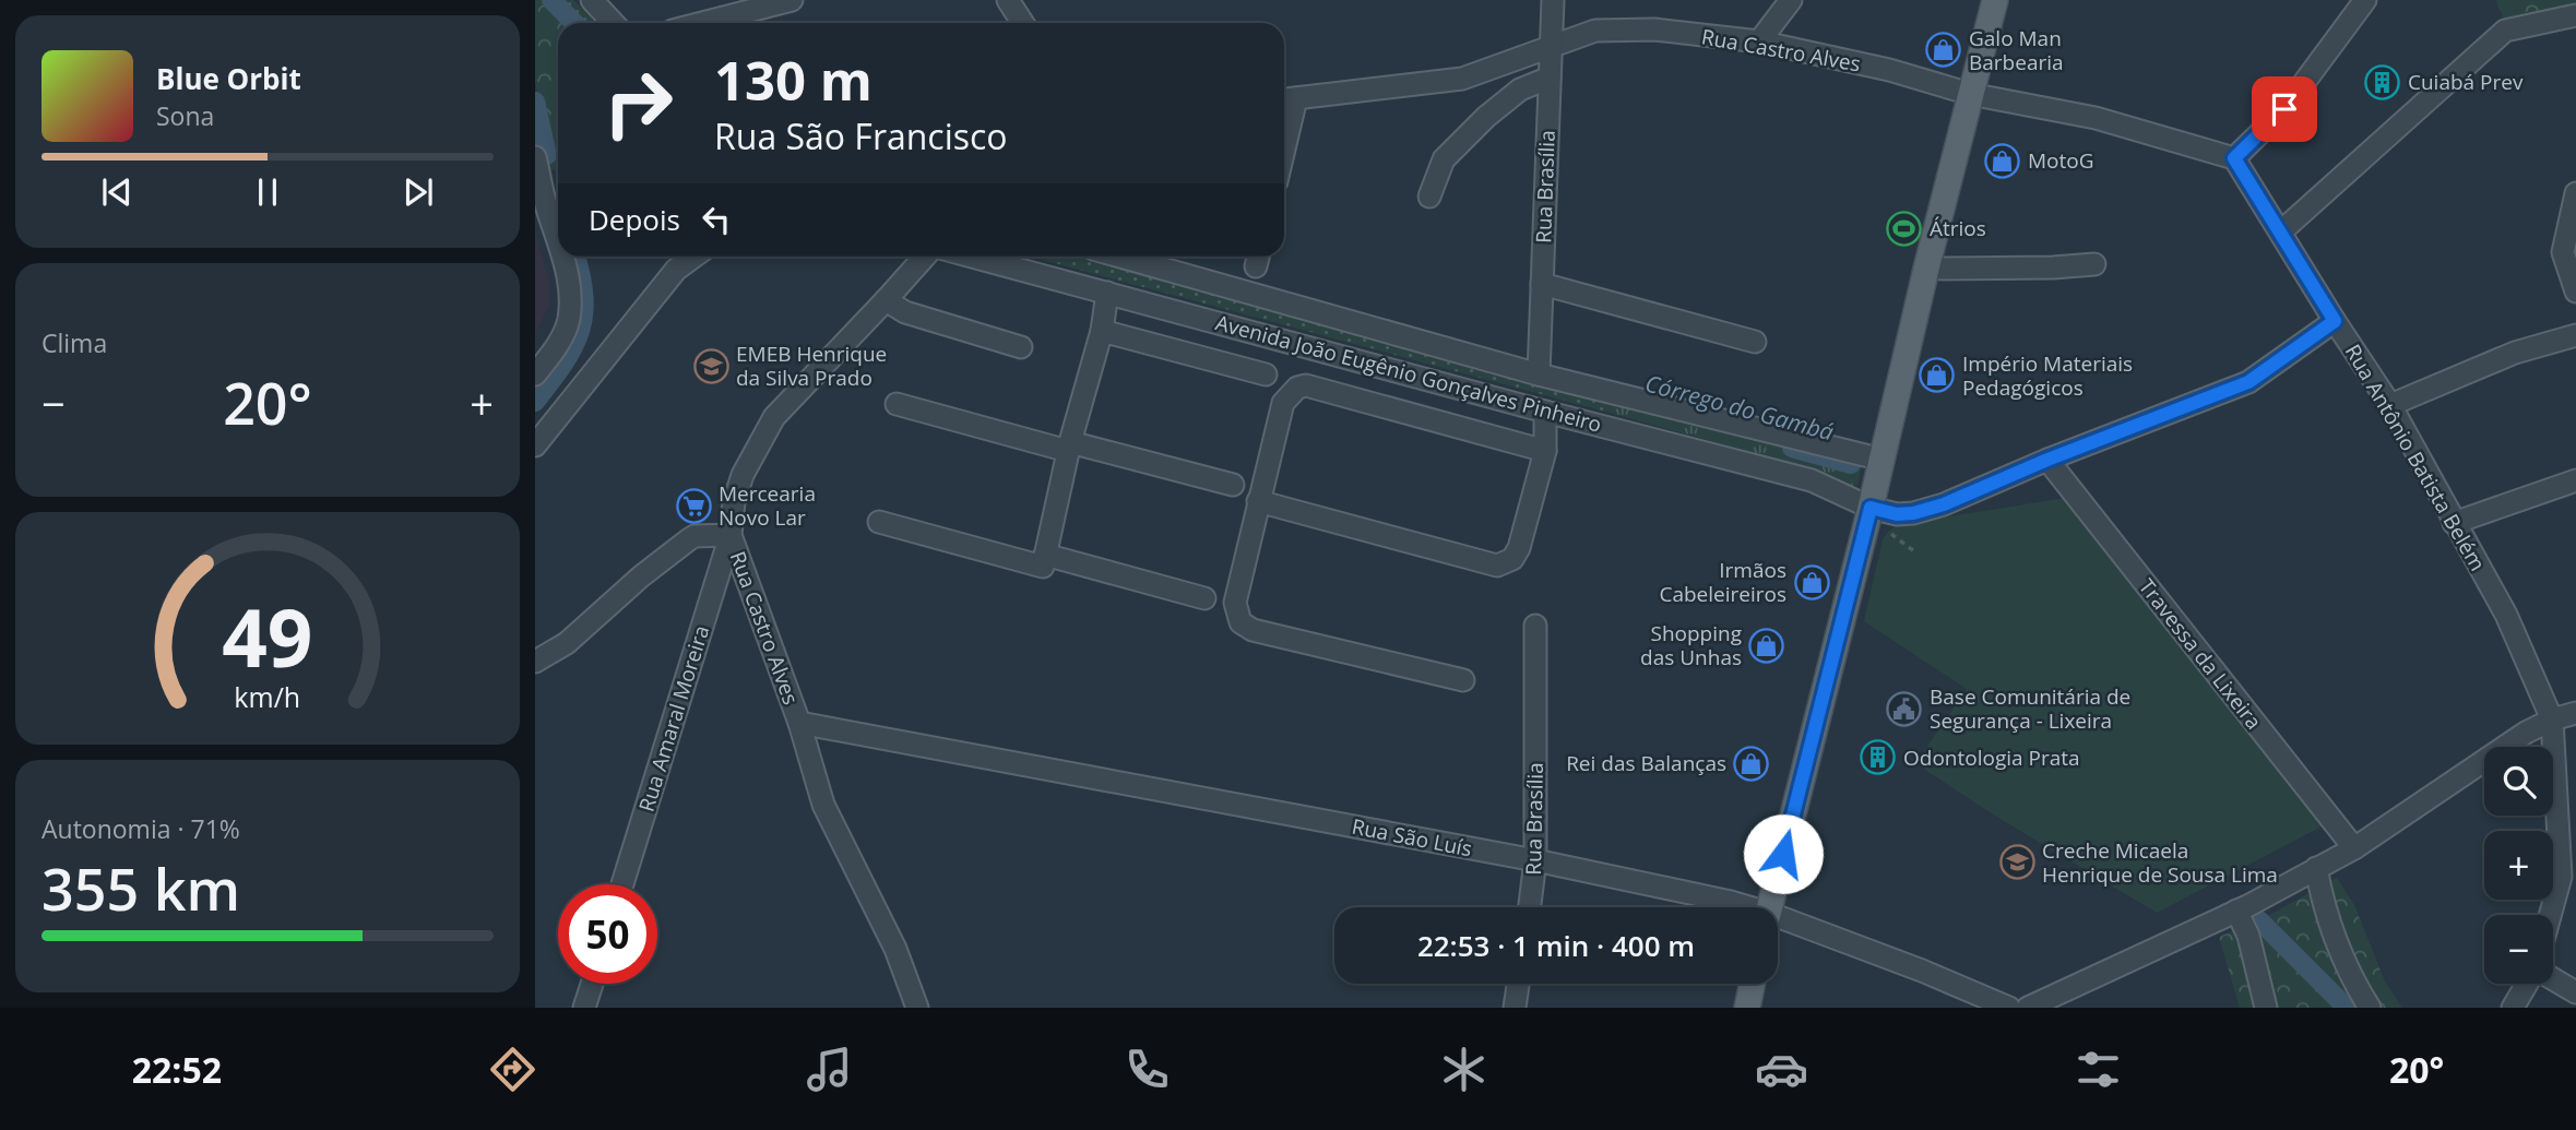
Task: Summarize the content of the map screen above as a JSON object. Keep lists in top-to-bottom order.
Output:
{
  "streets": {
    "street": [
      "Rua Castro Alves",
      "Rua Brasília",
      "Avenida João Eugênio Gonçalves Pinheiro",
      "Rua Antônio Batista Belém",
      "Travessa da Lixeira",
      "Rua Amaral Moreira",
      "Rua São Luís"
    ]
  },
  "crossings": [
    ["Rua Castro Alves", "Rua Brasília"],
    ["Rua Castro Alves", "Rua Amaral Moreira"],
    ["Rua Castro Alves", "Rua São Luís"],
    ["Rua Brasília", "Avenida João Eugênio Gonçalves Pinheiro"],
    ["Rua Brasília", "Rua São Luís"],
    ["Avenida João Eugênio Gonçalves Pinheiro", "Rua Antônio Batista Belém"],
    ["Avenida João Eugênio Gonçalves Pinheiro", "Travessa da Lixeira"]
  ],
  "water": ["Córrego do Gambá"],
  "places": {
    "shop": [
      "Galo Man Barbearia",
      "MotoG",
      "Império Materiais Pedagógicos",
      "Irmãos Cabeleireiros",
      "Shopping das Unhas",
      "Rei das Balanças"
    ],
    "building": ["Cuiabá Prev", "Odontologia Prata"],
    "sports": ["Átrios"],
    "school or university": ["EMEB Henrique da Silva Prado", "Creche Micaela Henrique de Sousa Lima"],
    "supermarket": ["Mercearia Novo Lar"],
    "public building": ["Base Comunitária de Segurança - Lixeira"]
  },
  "page": {
    "turn": ["130 m", "Rua São Francisco"],
    "song": ["Blue Orbit", "Sona"],
    "then": "Depois",
    "tile": [
      "Clima",
      ["Autonomia · 71%", "355 km"]
    ],
    "heat": ["−", "20°", "+"],
    "map_buttons": ["+", "−"],
    "limit": "50",
    "trip": "22:53 · 1 min · 400 m",
    "tabs": ["22:52", "20°"],
    "gauge": ["49", "km/h"]
  }
}
